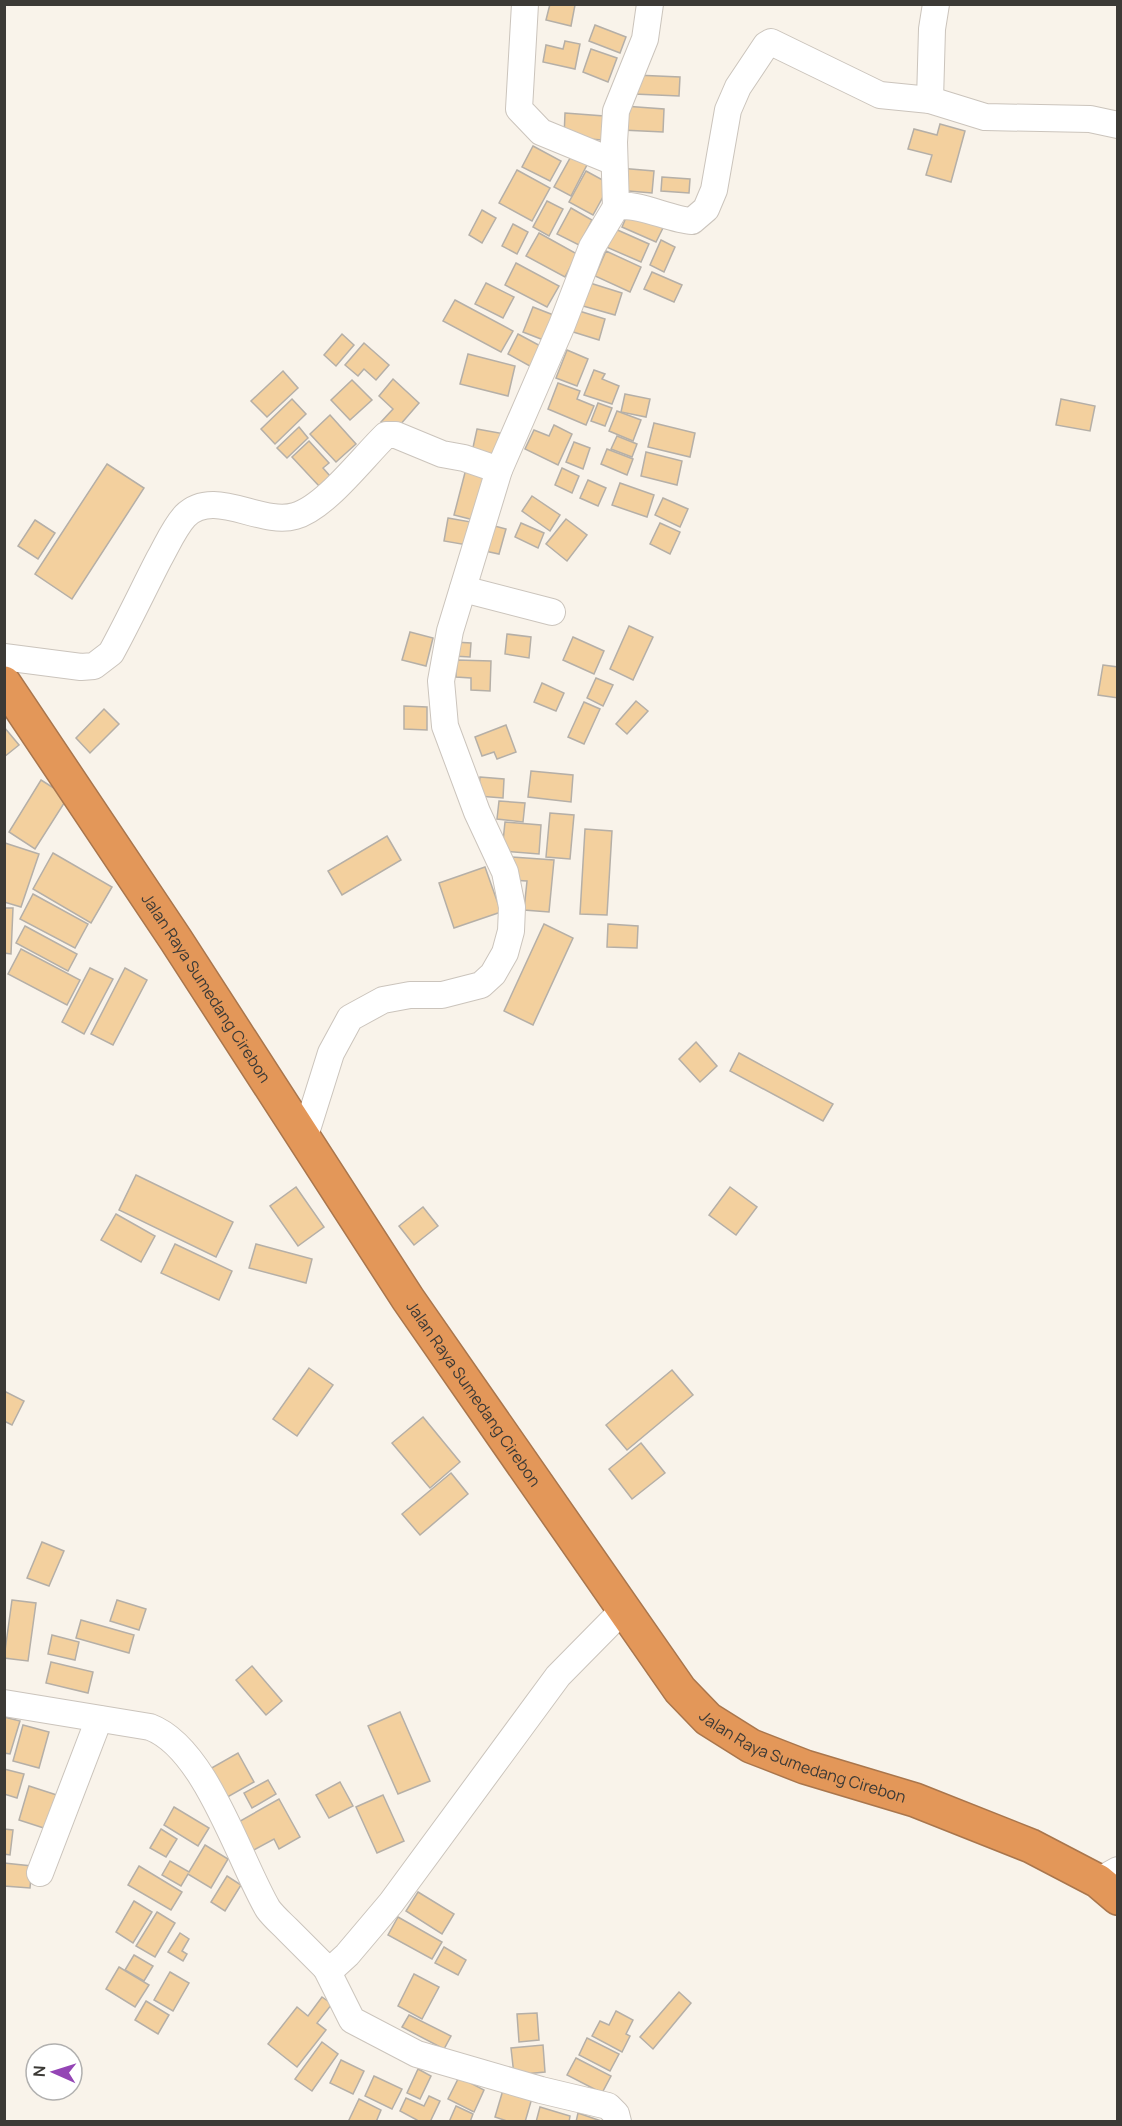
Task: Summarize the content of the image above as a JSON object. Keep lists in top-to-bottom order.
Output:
{
  "streets": {
    "highway": ["Jalan Raya Sumedang Cirebon"]
  },
  "north": "left"
}
